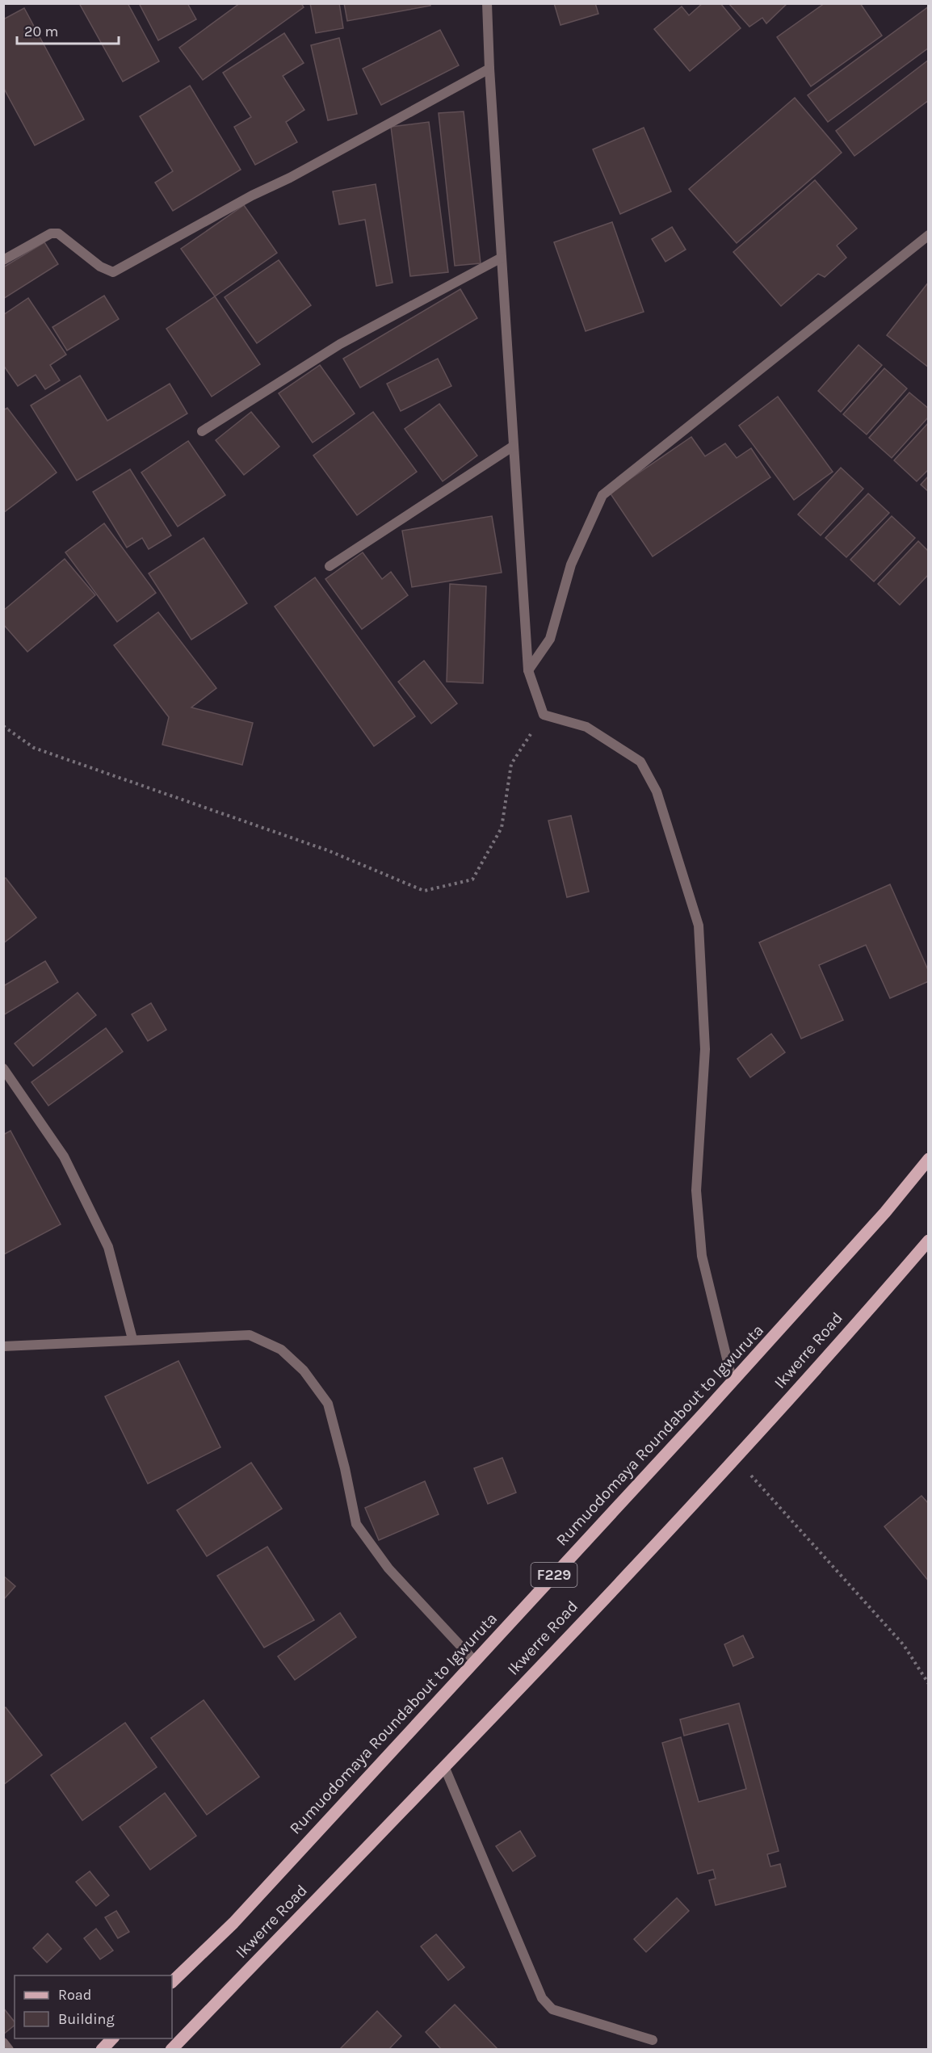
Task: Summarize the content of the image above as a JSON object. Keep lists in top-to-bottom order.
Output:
{
  "streets": {
    "main road": ["Ikwerre Road", "Rumuodomaya Roundabout to Igwuruta", "F229"]
  },
  "legend": ["Road", "Building"],
  "scale_bar": "20 m"
}
